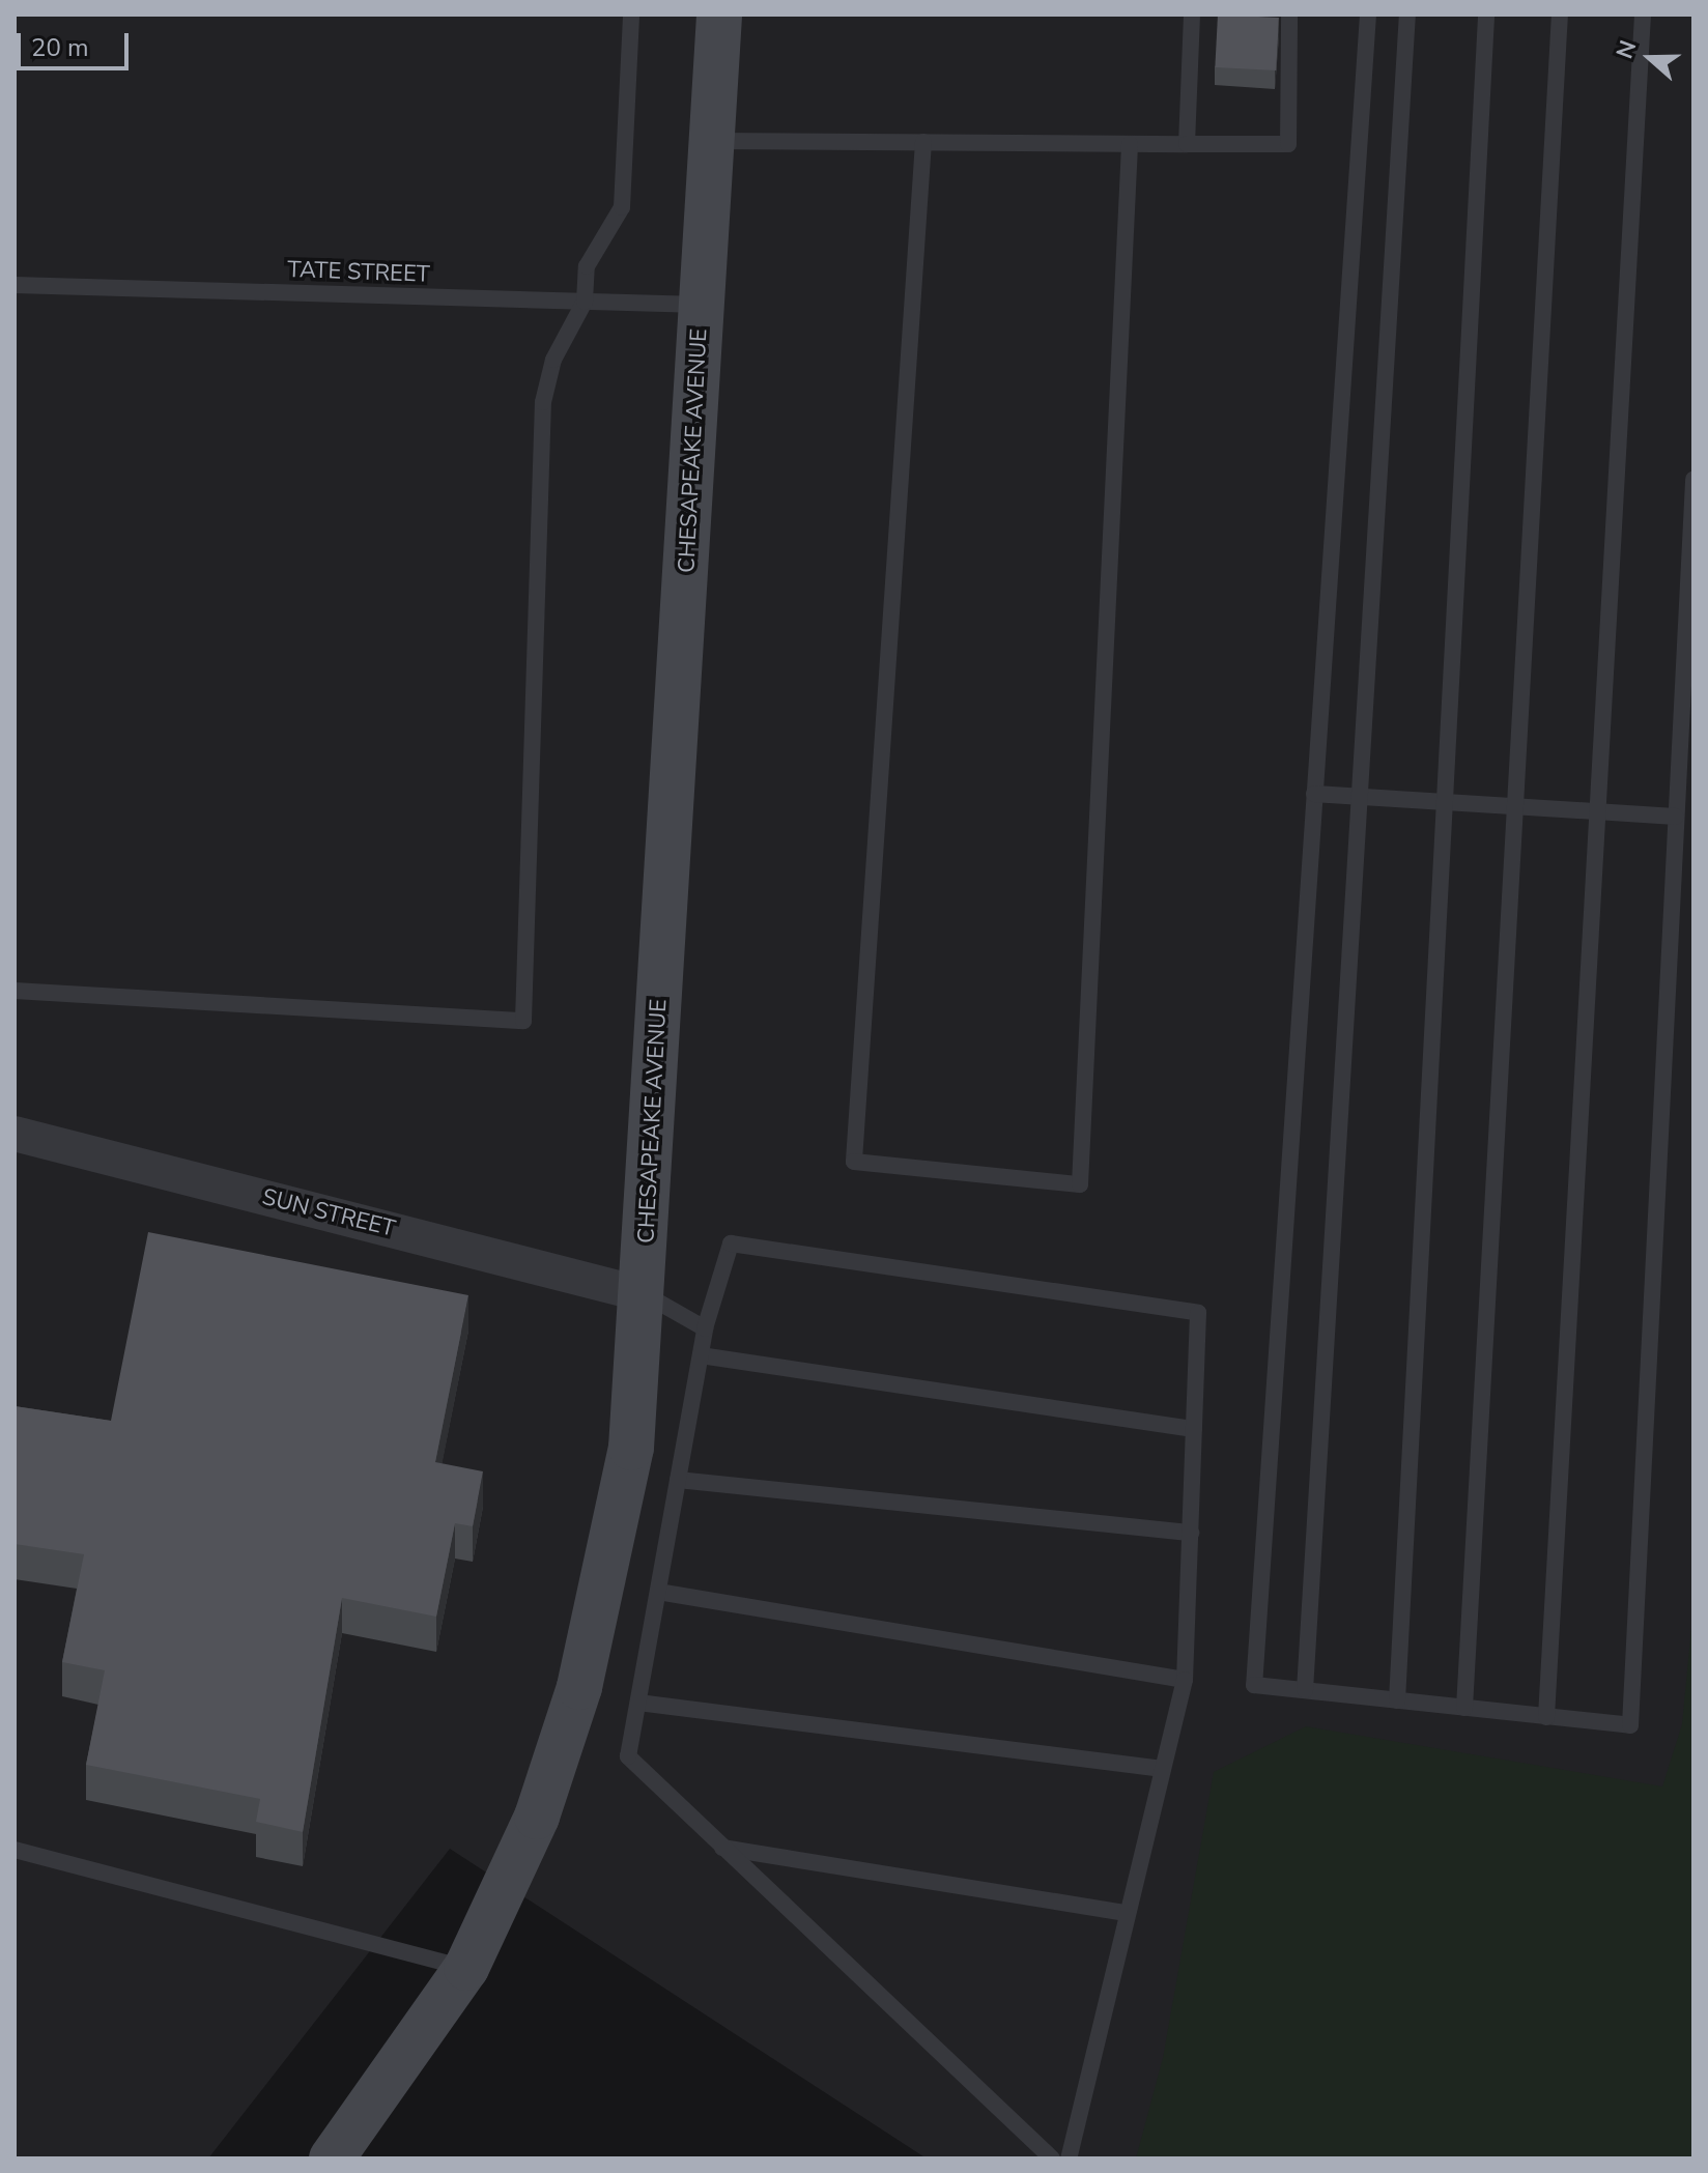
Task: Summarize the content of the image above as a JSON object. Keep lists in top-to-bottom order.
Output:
{
  "streets": {
    "street": ["CHESAPEAKE AVENUE", "SUN STREET"],
    "lane": ["TATE STREET"]
  },
  "crossings": [
    ["TATE STREET", "CHESAPEAKE AVENUE"],
    ["CHESAPEAKE AVENUE", "SUN STREET"]
  ],
  "scale_bar": "20 m",
  "north": "left"
}
